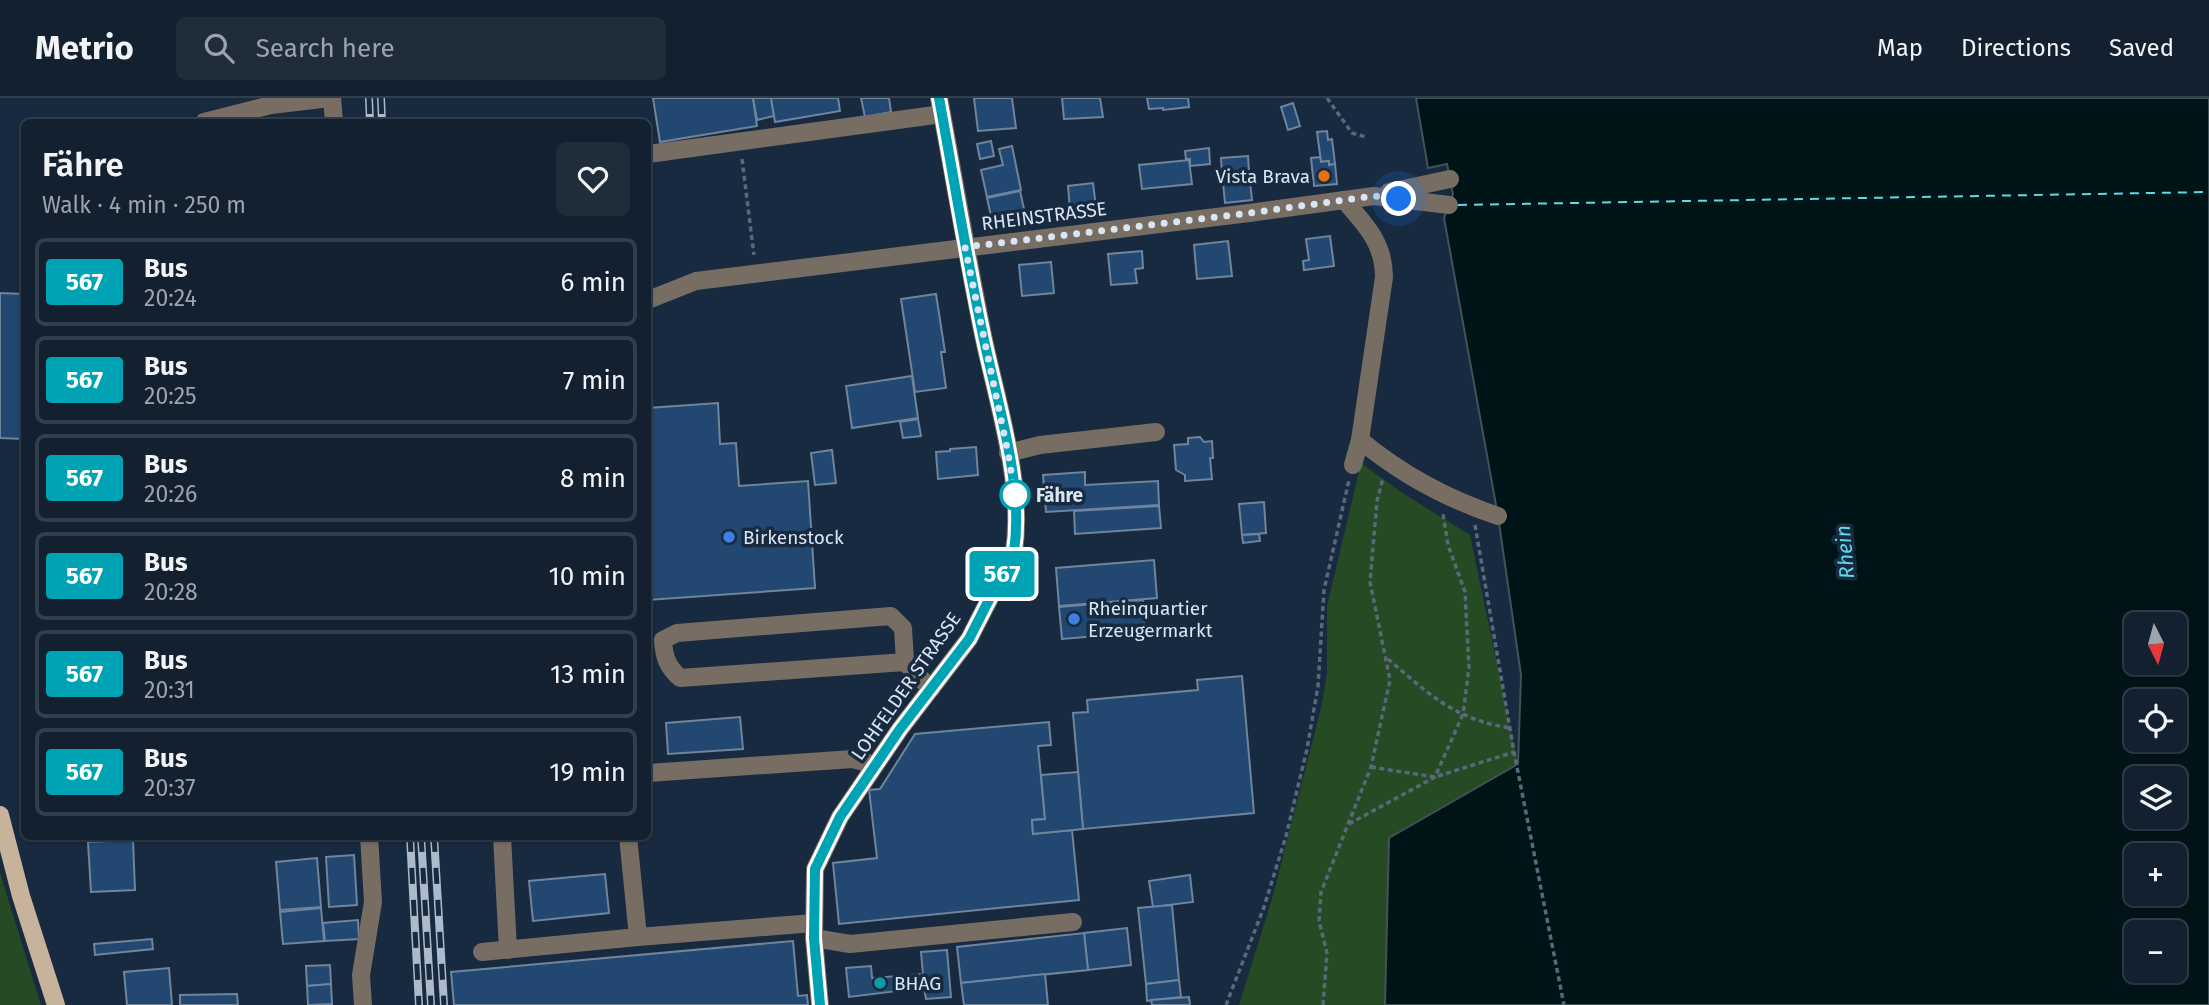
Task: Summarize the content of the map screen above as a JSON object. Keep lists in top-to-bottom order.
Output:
{
  "streets": {
    "street": ["RHEINSTRASSE", "LOHFELDER STRASSE"]
  },
  "crossings": [
    ["RHEINSTRASSE", "LOHFELDER STRASSE"]
  ],
  "water": ["Rhein"],
  "places": [
    "Vista Brava",
    "Fähre",
    "Birkenstock",
    "Rheinquartier Erzeugermarkt",
    "BHAG"
  ],
  "lines": ["bus line 567"],
  "north": "bottom",
  "page": {
    "header": "Metrio",
    "search": "Search here",
    "nav": ["Map", "Directions", "Saved"],
    "on_map": "567",
    "heading": ["Fähre", "Walk · 4 min · 250 m"],
    "list": [
      {
        "mark": "567",
        "name": "Bus",
        "note": "20:24",
        "value": "6 min"
      },
      {
        "mark": "567",
        "name": "Bus",
        "note": "20:25",
        "value": "7 min"
      },
      {
        "mark": "567",
        "name": "Bus",
        "note": "20:26",
        "value": "8 min"
      },
      {
        "mark": "567",
        "name": "Bus",
        "note": "20:28",
        "value": "10 min"
      },
      {
        "mark": "567",
        "name": "Bus",
        "note": "20:31",
        "value": "13 min"
      },
      {
        "mark": "567",
        "name": "Bus",
        "note": "20:37",
        "value": "19 min"
      }
    ],
    "map_buttons": ["+", "−"]
  }
}
